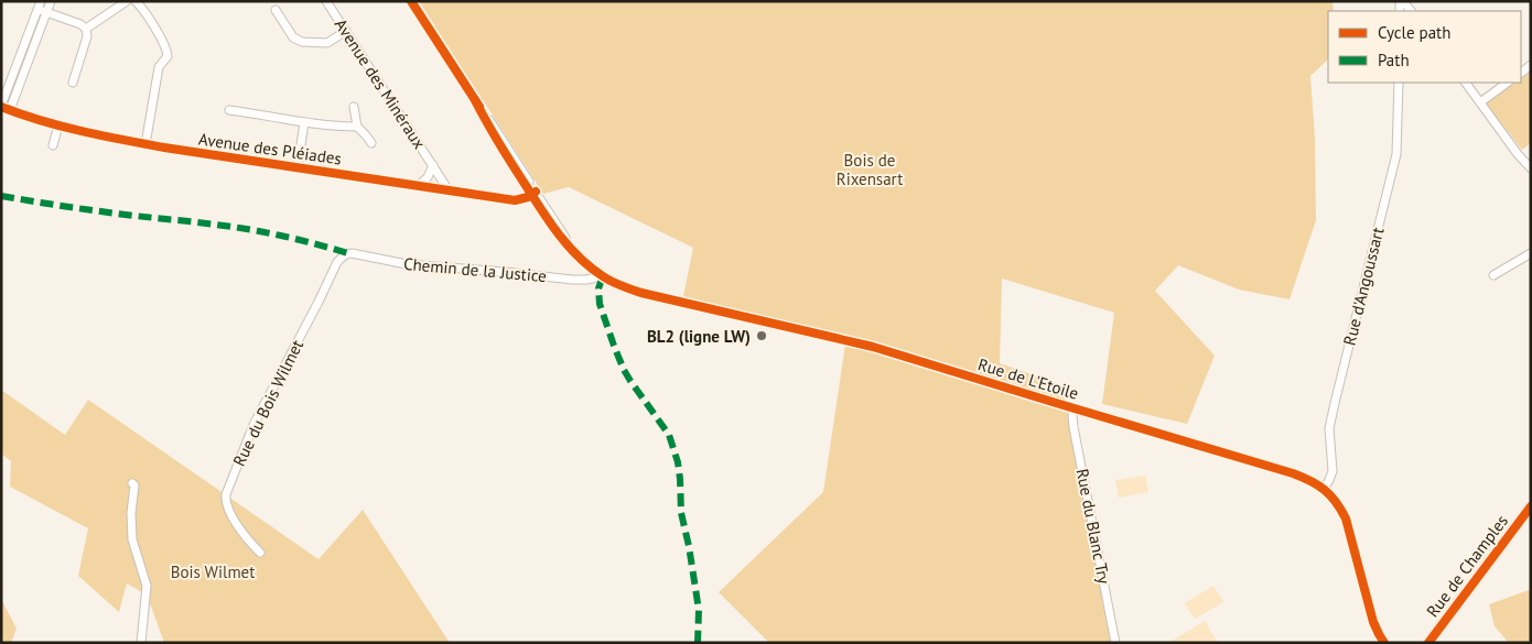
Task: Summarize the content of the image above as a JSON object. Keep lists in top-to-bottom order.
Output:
{
  "streets": {
    "main road": ["Rue de Champles"],
    "street": [
      "Avenue des Minéraux",
      "Avenue des Pléiades",
      "Chemin de la Justice",
      "Rue d'Angoussart",
      "Rue de L'Etoile",
      "Rue du Bois Wilmet",
      "Rue du Blanc Try"
    ]
  },
  "crossings": [
    ["Avenue des Minéraux", "Avenue des Pléiades"],
    ["Avenue des Pléiades", "Rue de L'Etoile"],
    ["Chemin de la Justice", "Rue de L'Etoile"],
    ["Chemin de la Justice", "Rue du Bois Wilmet"],
    ["Rue d'Angoussart", "Rue de L'Etoile"],
    ["Rue de L'Etoile", "Rue du Blanc Try"]
  ],
  "parks": ["Bois de Rixensart", "Bois Wilmet"],
  "places": ["BL2 (ligne LW)"],
  "legend": ["Cycle path", "Path"]
}
